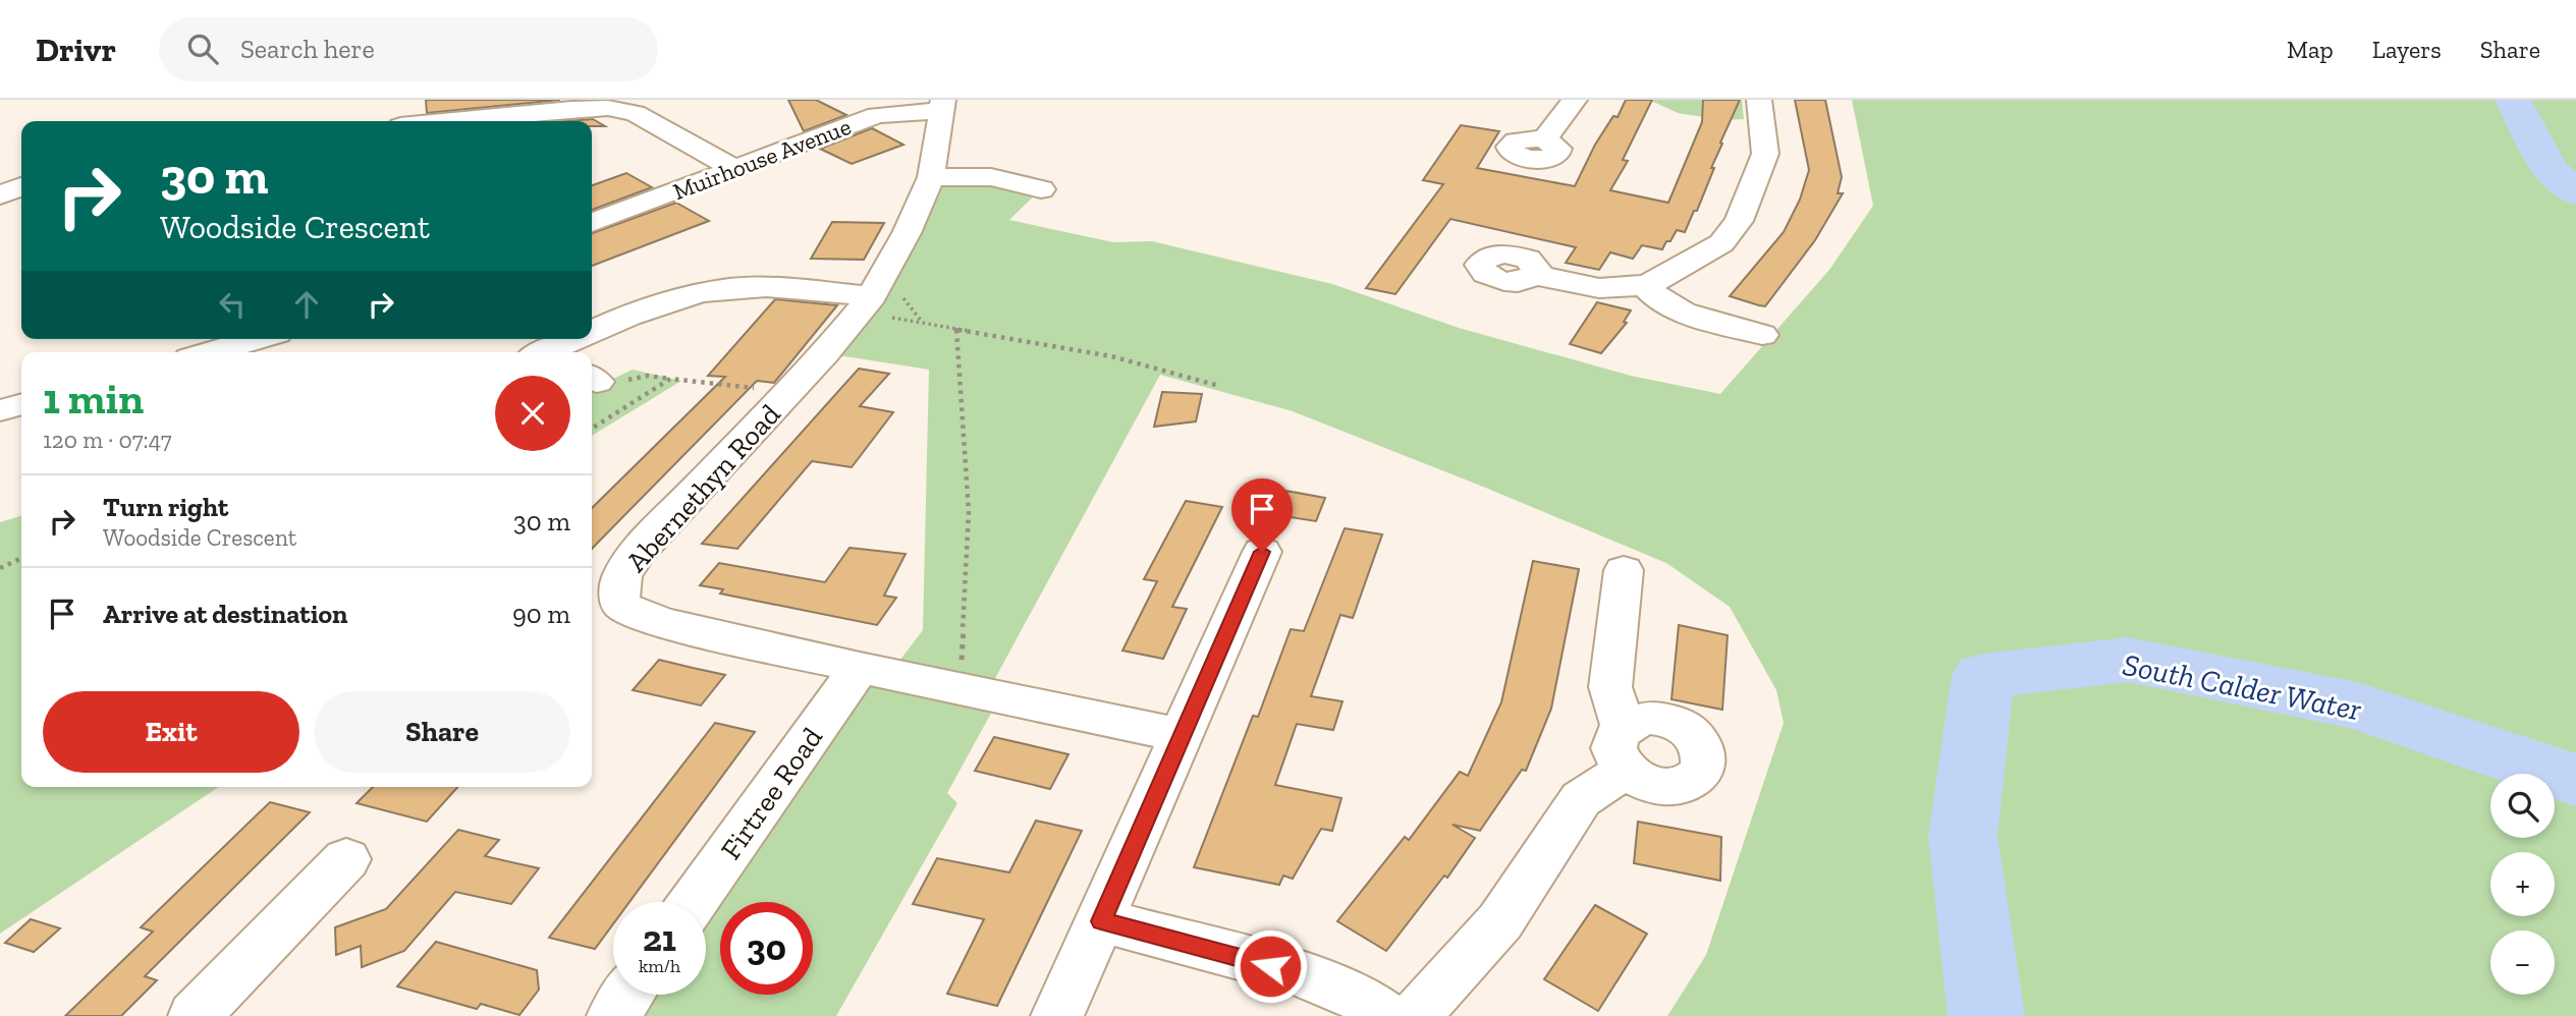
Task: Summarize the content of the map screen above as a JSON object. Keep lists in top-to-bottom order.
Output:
{
  "streets": {
    "street": ["Muirhouse Avenue", "Abernethyn Road", "Firtree Road"]
  },
  "crossings": [
    ["Muirhouse Avenue", "Abernethyn Road"],
    ["Abernethyn Road", "Firtree Road"]
  ],
  "water": ["South Calder Water"],
  "page": {
    "header": "Drivr",
    "search": "Search here",
    "nav": ["Map", "Layers", "Share"],
    "turn": ["30 m", "Woodside Crescent"],
    "heading": ["1 min", "120 m · 07:47"],
    "list": [
      {
        "name": "Turn right",
        "note": "Woodside Crescent",
        "value": "30 m"
      },
      {
        "name": "Arrive at destination",
        "value": "90 m"
      }
    ],
    "buttons": ["Exit", "Share"],
    "map_buttons": ["+", "−"],
    "speed": "21 km/h",
    "limit": "30"
  }
}
